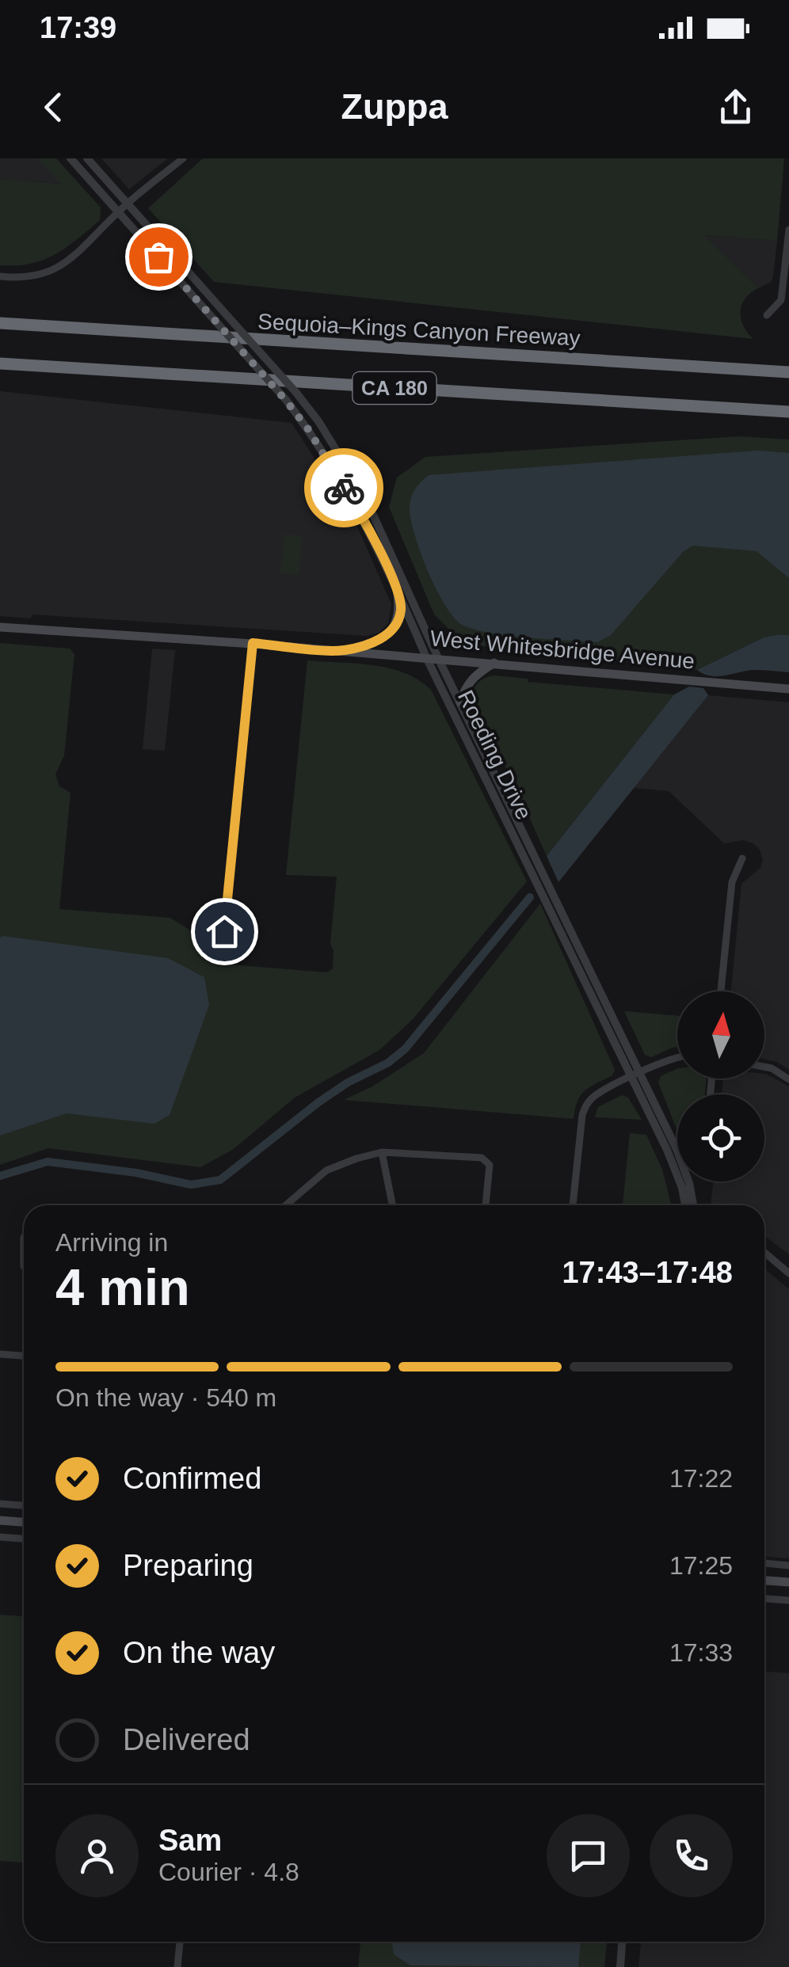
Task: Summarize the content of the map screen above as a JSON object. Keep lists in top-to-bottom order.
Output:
{
  "streets": {
    "highway": ["Sequoia–Kings Canyon Freeway", "CA 180"],
    "main road": ["West Whitesbridge Avenue"],
    "street": ["Roeding Drive"]
  },
  "crossings": [
    ["West Whitesbridge Avenue", "Roeding Drive"]
  ],
  "north": "top",
  "page": {
    "status": "17:39",
    "header": "Zuppa",
    "heading": ["4 min", "Arriving in", "17:43–17:48"],
    "panel": ["Sam", "Courier · 4.8"],
    "bar": "On the way · 540 m",
    "list": [
      ["Confirmed", "17:22"],
      ["Preparing", "17:25"],
      ["On the way", "17:33"],
      "Delivered"
    ]
  }
}
